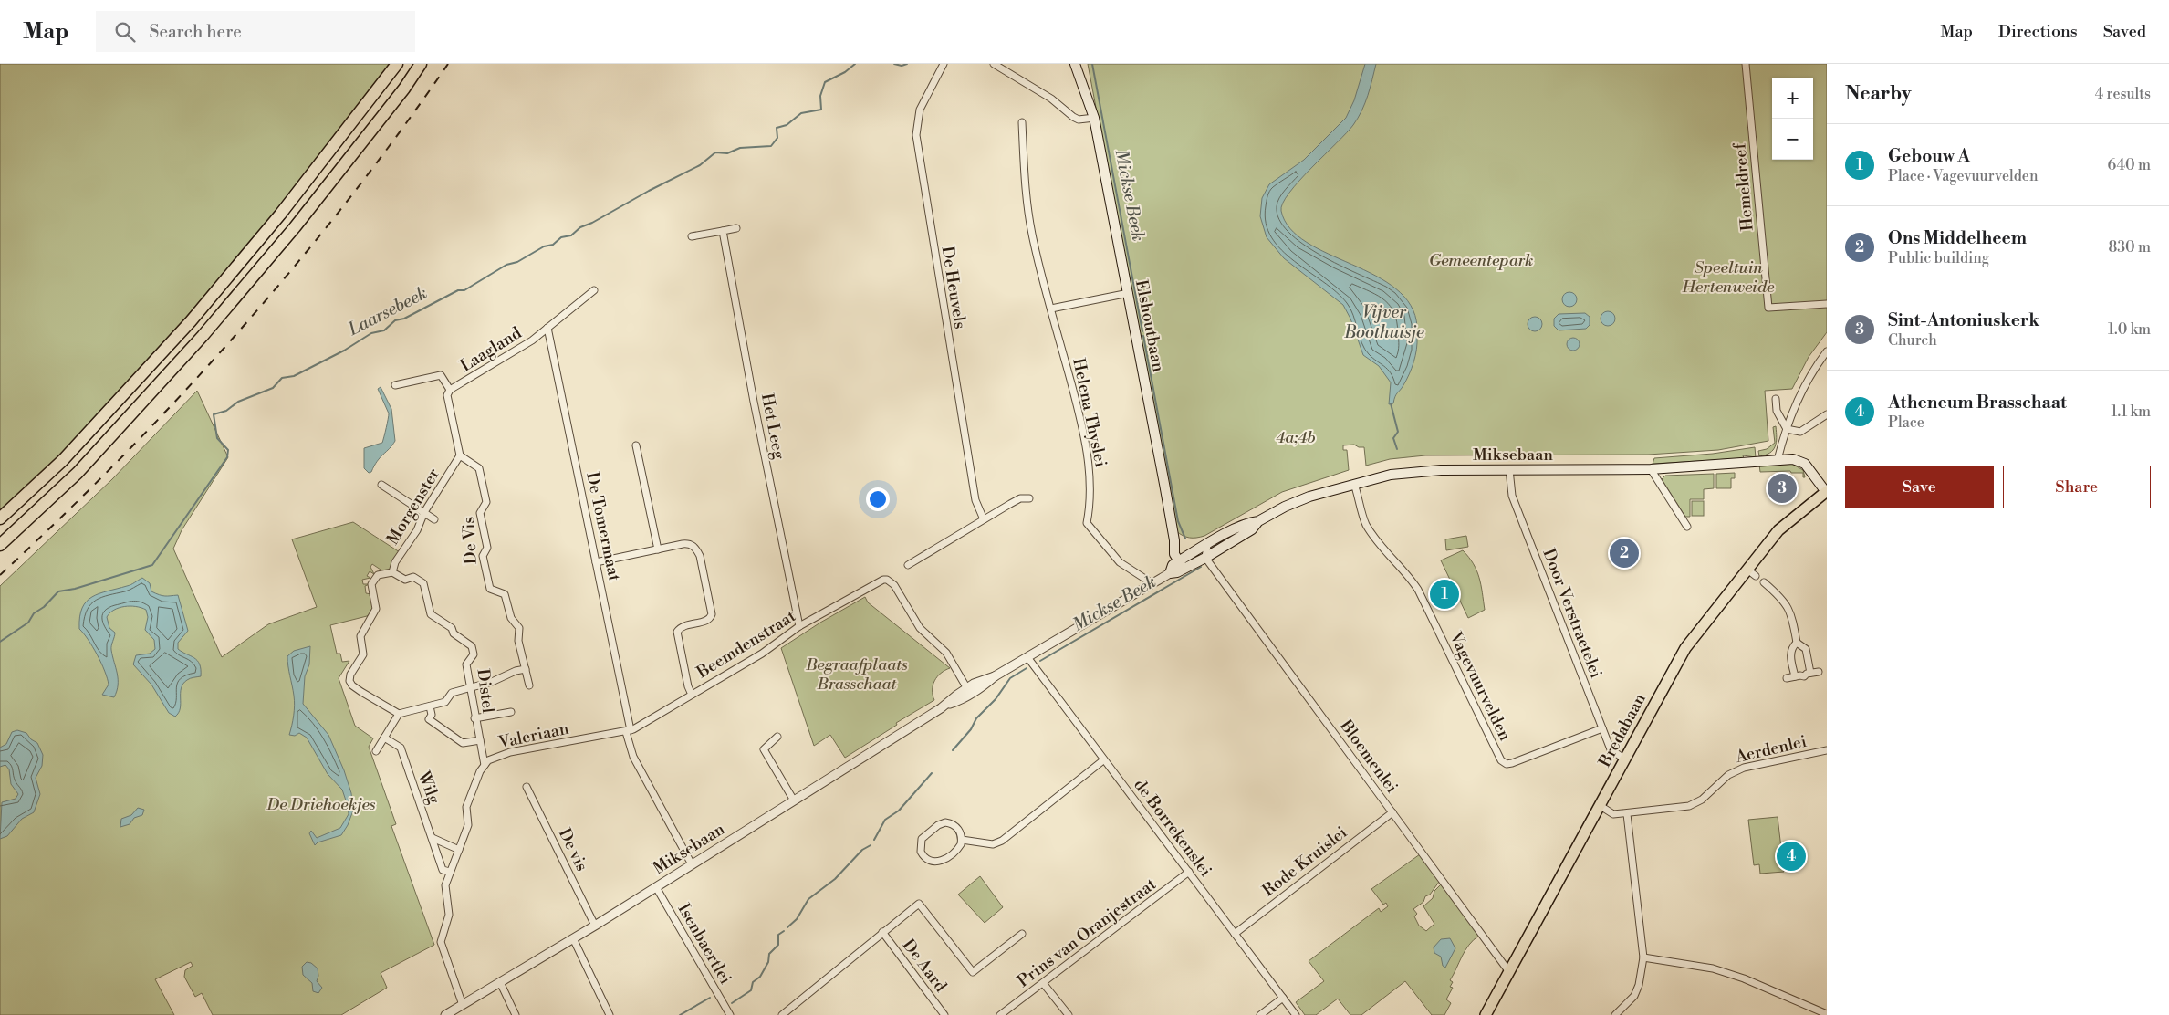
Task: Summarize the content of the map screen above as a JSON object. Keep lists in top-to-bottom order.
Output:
{
  "streets": {
    "main road": ["Elshoutbaan", "Miksebaan", "Bredabaan"],
    "street": [
      "Hemeldreef",
      "De Heuvels",
      "Laagland",
      "Helena Thyslei",
      "Het Leeg",
      "Morgenster",
      "De Tomermaat",
      "De Vis",
      "Door Verstraetelei",
      "Beemdenstraat",
      "Vagevuurvelden",
      "Distel",
      "Valeriaan",
      "Aerdenlei",
      "Bloemenlei",
      "Wilg",
      "de Borrekenslei",
      "De vis",
      "Rode Kruislei",
      "Prins van Oranjestraat",
      "Isenbaertlei",
      "De Aard"
    ]
  },
  "crossings": [
    ["Elshoutbaan", "Miksebaan"],
    ["Laagland", "De Tomermaat"],
    ["Helena Thyslei", "Miksebaan"],
    ["Het Leeg", "Beemdenstraat"],
    ["Miksebaan", "Door Verstraetelei"],
    ["Miksebaan", "Beemdenstraat"],
    ["Miksebaan", "Vagevuurvelden"],
    ["Miksebaan", "Bredabaan"],
    ["Miksebaan", "Valeriaan"],
    ["Miksebaan", "Bloemenlei"],
    ["Miksebaan", "de Borrekenslei"],
    ["Miksebaan", "De vis"],
    ["Miksebaan", "Isenbaertlei"],
    ["Morgenster", "De Vis"],
    ["Morgenster", "Distel"],
    ["De Tomermaat", "Beemdenstraat"],
    ["De Tomermaat", "Valeriaan"],
    ["Door Verstraetelei", "Vagevuurvelden"],
    ["Door Verstraetelei", "Bredabaan"],
    ["Beemdenstraat", "Valeriaan"],
    ["Distel", "Valeriaan"],
    ["Bredabaan", "Aerdenlei"],
    ["Bredabaan", "Bloemenlei"],
    ["Valeriaan", "Wilg"],
    ["Bloemenlei", "Rode Kruislei"],
    ["de Borrekenslei", "Rode Kruislei"],
    ["de Borrekenslei", "Prins van Oranjestraat"]
  ],
  "water": ["Mickse Beek", "Laarsebeek", "Vijver Boothuisje"],
  "parks": [
    "Gemeentepark",
    "Speeltuin Hertenweide",
    "4a;4b",
    "Begraafplaats Brasschaat",
    "De Driehoekjes"
  ],
  "page": {
    "header": "Map",
    "search": "Search here",
    "nav": ["Map", "Directions", "Saved"],
    "heading": ["Nearby", "4 results"],
    "map_buttons": ["+", "−"],
    "list": [
      {
        "mark": "1",
        "name": "Gebouw A",
        "note": "Place · Vagevuurvelden",
        "value": "640 m"
      },
      {
        "mark": "2",
        "name": "Ons Middelheem",
        "note": "Public building",
        "value": "830 m"
      },
      {
        "mark": "3",
        "name": "Sint-Antoniuskerk",
        "note": "Church",
        "value": "1.0 km"
      },
      {
        "mark": "4",
        "name": "Atheneum Brasschaat",
        "note": "Place",
        "value": "1.1 km"
      }
    ],
    "buttons": ["Save", "Share"],
    "pins": [
      "3",
      "2",
      "1",
      "4"
    ]
  }
}
